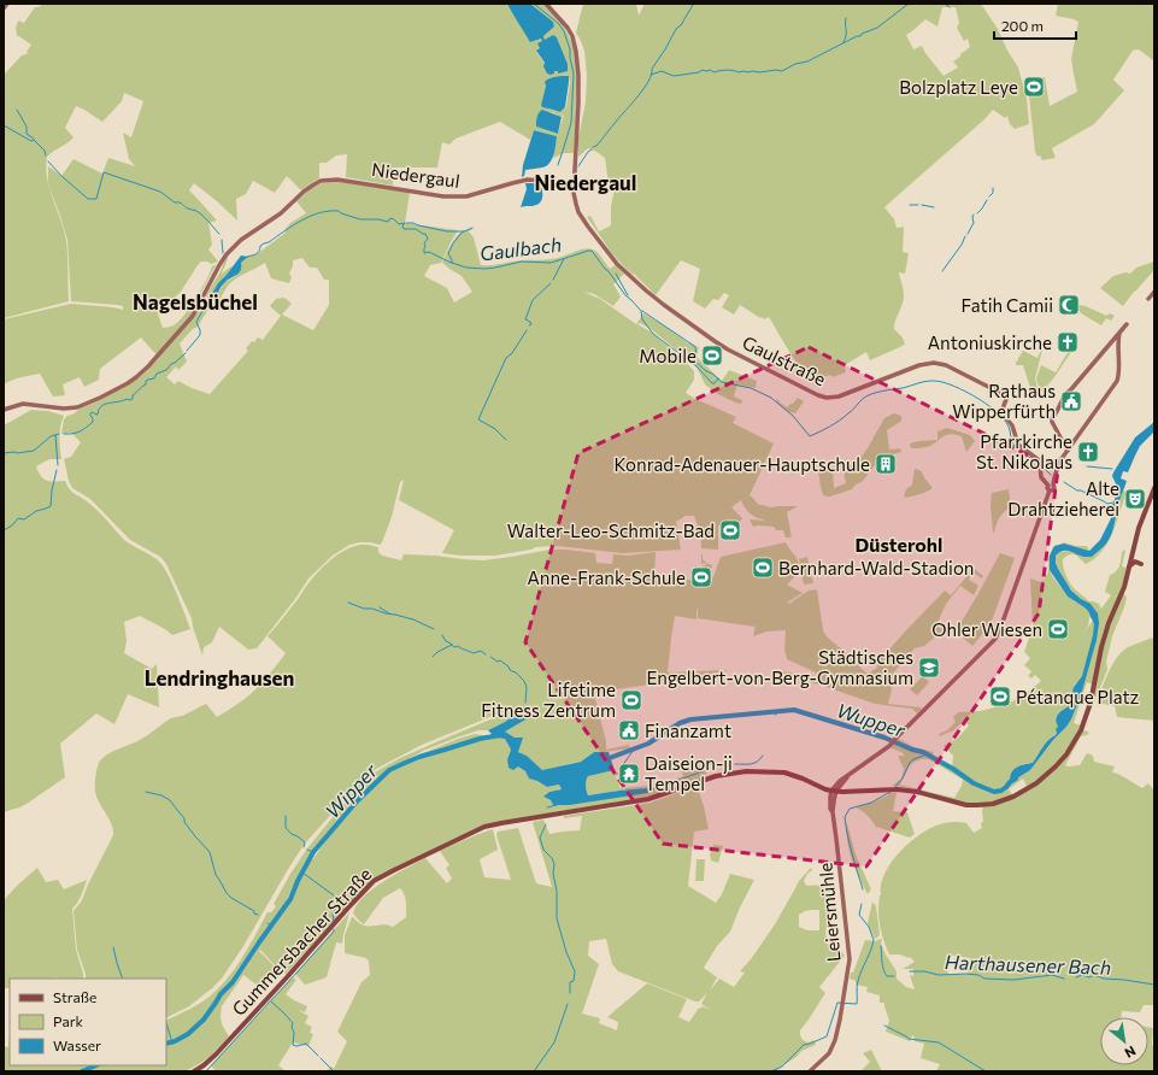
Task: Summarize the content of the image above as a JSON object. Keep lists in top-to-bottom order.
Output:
{
  "streets": {
    "main road": [
      "Niedergaul",
      "Gaulstraße",
      "Leiersmühle",
      "Gummersbacher Straße"
    ]
  },
  "crossings": [
    ["Niedergaul", "Gaulstraße"],
    ["Leiersmühle", "Gummersbacher Straße"]
  ],
  "districts": [
    "Niedergaul",
    "Nagelsbüchel",
    "Düsterohl",
    "Lendringhausen"
  ],
  "water": [
    "Gaulbach",
    "Wupper",
    "Wipper",
    "Harthausener Bach"
  ],
  "places": {
    "sports": [
      "Bolzplatz Leye",
      "Mobile",
      "Walter-Leo-Schmitz-Bad",
      "Bernhard-Wald-Stadion",
      "Anne-Frank-Schule",
      "Ohler Wiesen",
      "Pétanque Platz",
      "Lifetime Fitness Zentrum"
    ],
    "mosque": ["Fatih Camii"],
    "church": ["Antoniuskirche", "Pfarrkirche St. Nikolaus"],
    "public building": ["Rathaus Wipperfürth", "Finanzamt"],
    "building": ["Konrad-Adenauer-Hauptschule"],
    "theatre": ["Alte Drahtzieherei"],
    "school or university": ["Städtisches Engelbert-von-Berg-Gymnasium"],
    "temple": ["Daiseion-ji Tempel"]
  },
  "legend": ["Straße", "Park", "Wasser"],
  "scale_bar": "200 m",
  "north": "bottom right"
}
